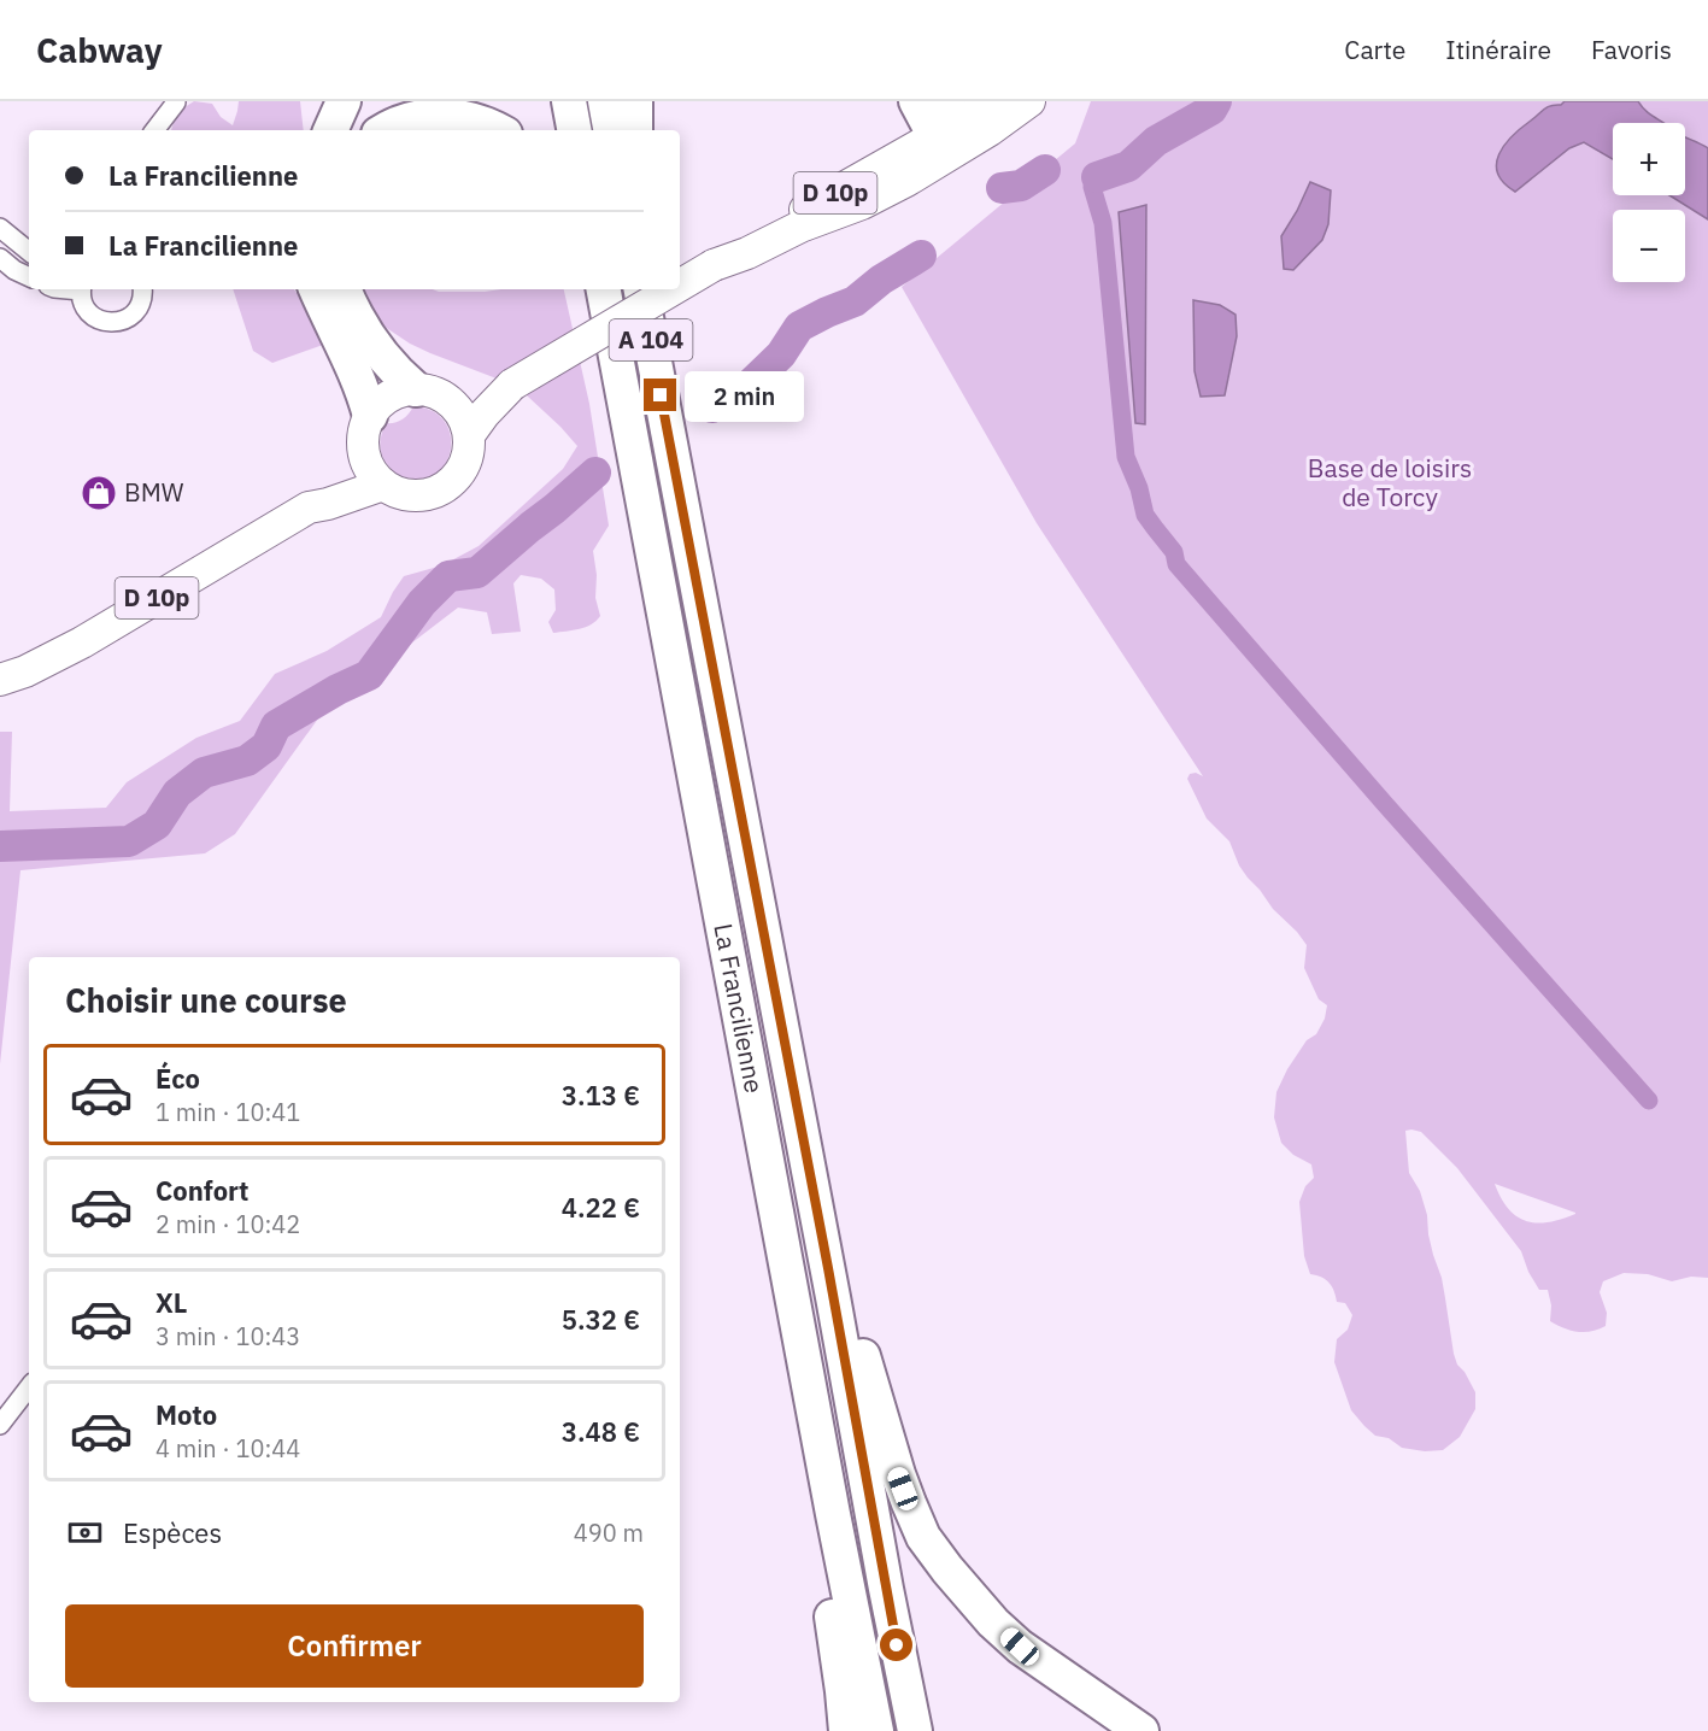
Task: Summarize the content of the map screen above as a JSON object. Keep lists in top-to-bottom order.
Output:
{
  "streets": {
    "highway": ["A 104", "La Francilienne"],
    "main road": ["D 10p"]
  },
  "parks": ["Base de loisirs de Torcy"],
  "places": {
    "shop": ["BMW"]
  },
  "page": {
    "header": "Cabway",
    "nav": ["Carte", "Itinéraire", "Favoris"],
    "map_buttons": ["+", "−"],
    "banner": ["La Francilienne", "La Francilienne"],
    "bubble": "2 min",
    "heading": "Choisir une course",
    "list": [
      {
        "name": "Éco",
        "note": "1 min · 10:41",
        "value": "3.13 €"
      },
      {
        "name": "Confort",
        "note": "2 min · 10:42",
        "value": "4.22 €"
      },
      {
        "name": "XL",
        "note": "3 min · 10:43",
        "value": "5.32 €"
      },
      {
        "name": "Moto",
        "note": "4 min · 10:44",
        "value": "3.48 €"
      }
    ],
    "pay": ["Espèces", "490 m"],
    "buttons": "Confirmer"
  }
}
